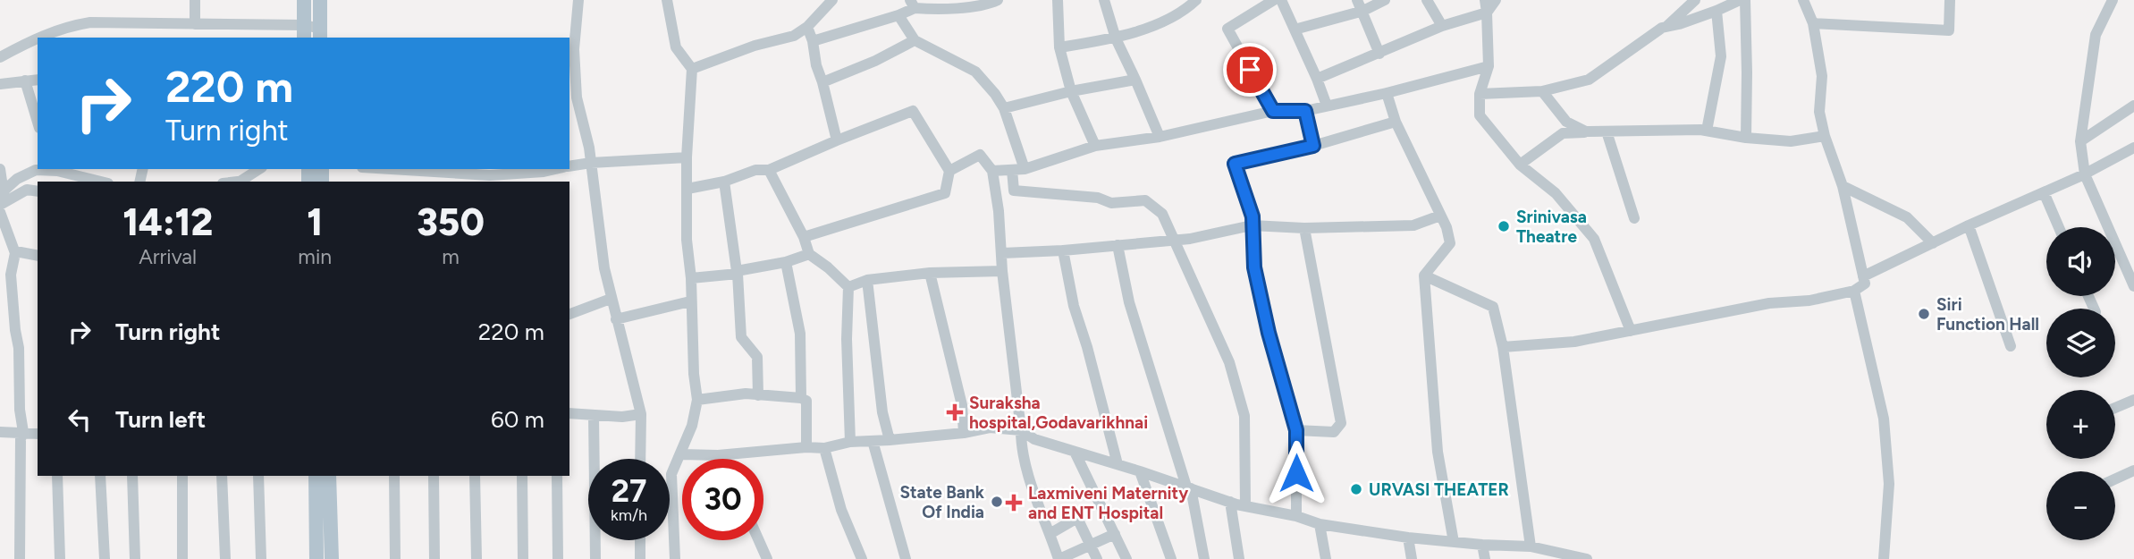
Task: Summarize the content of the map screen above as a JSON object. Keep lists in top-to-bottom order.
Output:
{
  "places": {
    "other": [
      "Srinivasa Theatre",
      "Siri Function Hall",
      "URVASI THEATER",
      "State Bank Of India"
    ],
    "health": ["Suraksha hospital,Godavarikhnai", "Laxmiveni Maternity and ENT Hospital"]
  },
  "page": {
    "turn": ["220 m", "Turn right"],
    "eta": [
      "14:12",
      "Arrival",
      "1",
      "min",
      "350",
      "m"
    ],
    "map_buttons": ["+", "−"],
    "list": [
      {
        "name": "Turn right",
        "value": "220 m"
      },
      {
        "name": "Turn left",
        "value": "60 m"
      }
    ],
    "speed": "27 km/h",
    "limit": "30"
  }
}
